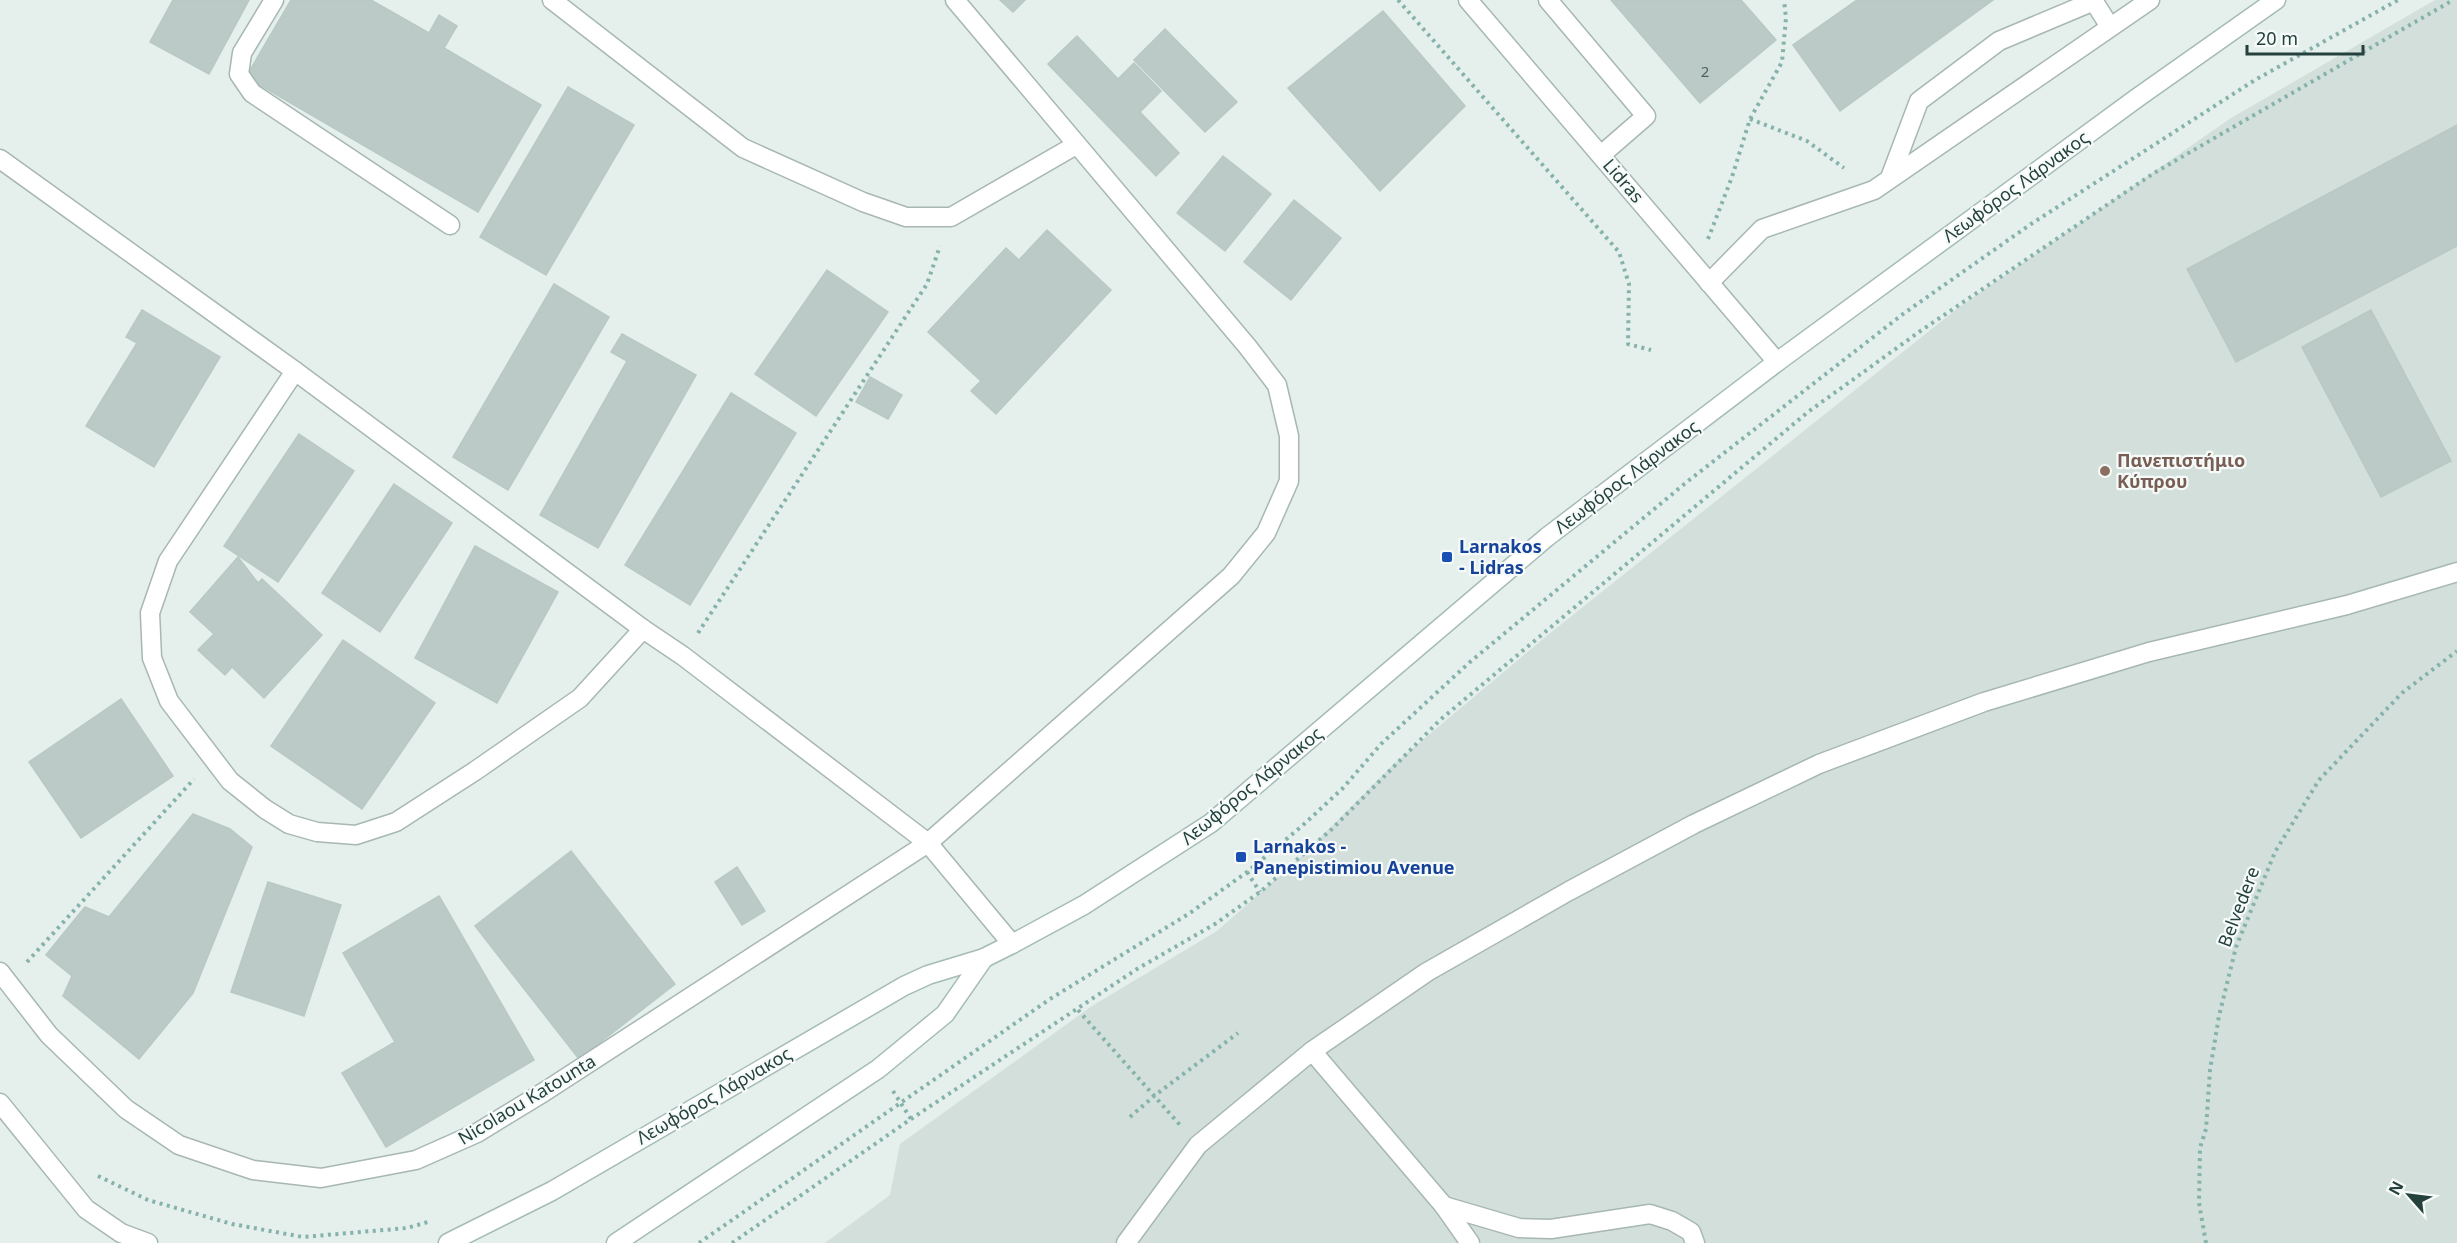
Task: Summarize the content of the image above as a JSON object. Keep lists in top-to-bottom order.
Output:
{
  "streets": {
    "street": ["Lidras", "Λεωφόρος Λάρνακος", "Nicolaou Katounta"],
    "path": ["Belvedere"]
  },
  "crossings": [
    ["Lidras", "Λεωφόρος Λάρνακος"]
  ],
  "places": {
    "other": ["Πανεπιστήμιο Κύπρου"],
    "transit": ["Larnakos - Lidras", "Larnakos - Panepistimiou Avenue"]
  },
  "house_numbers": ["2"],
  "scale_bar": "20 m",
  "north": "top left"
}
